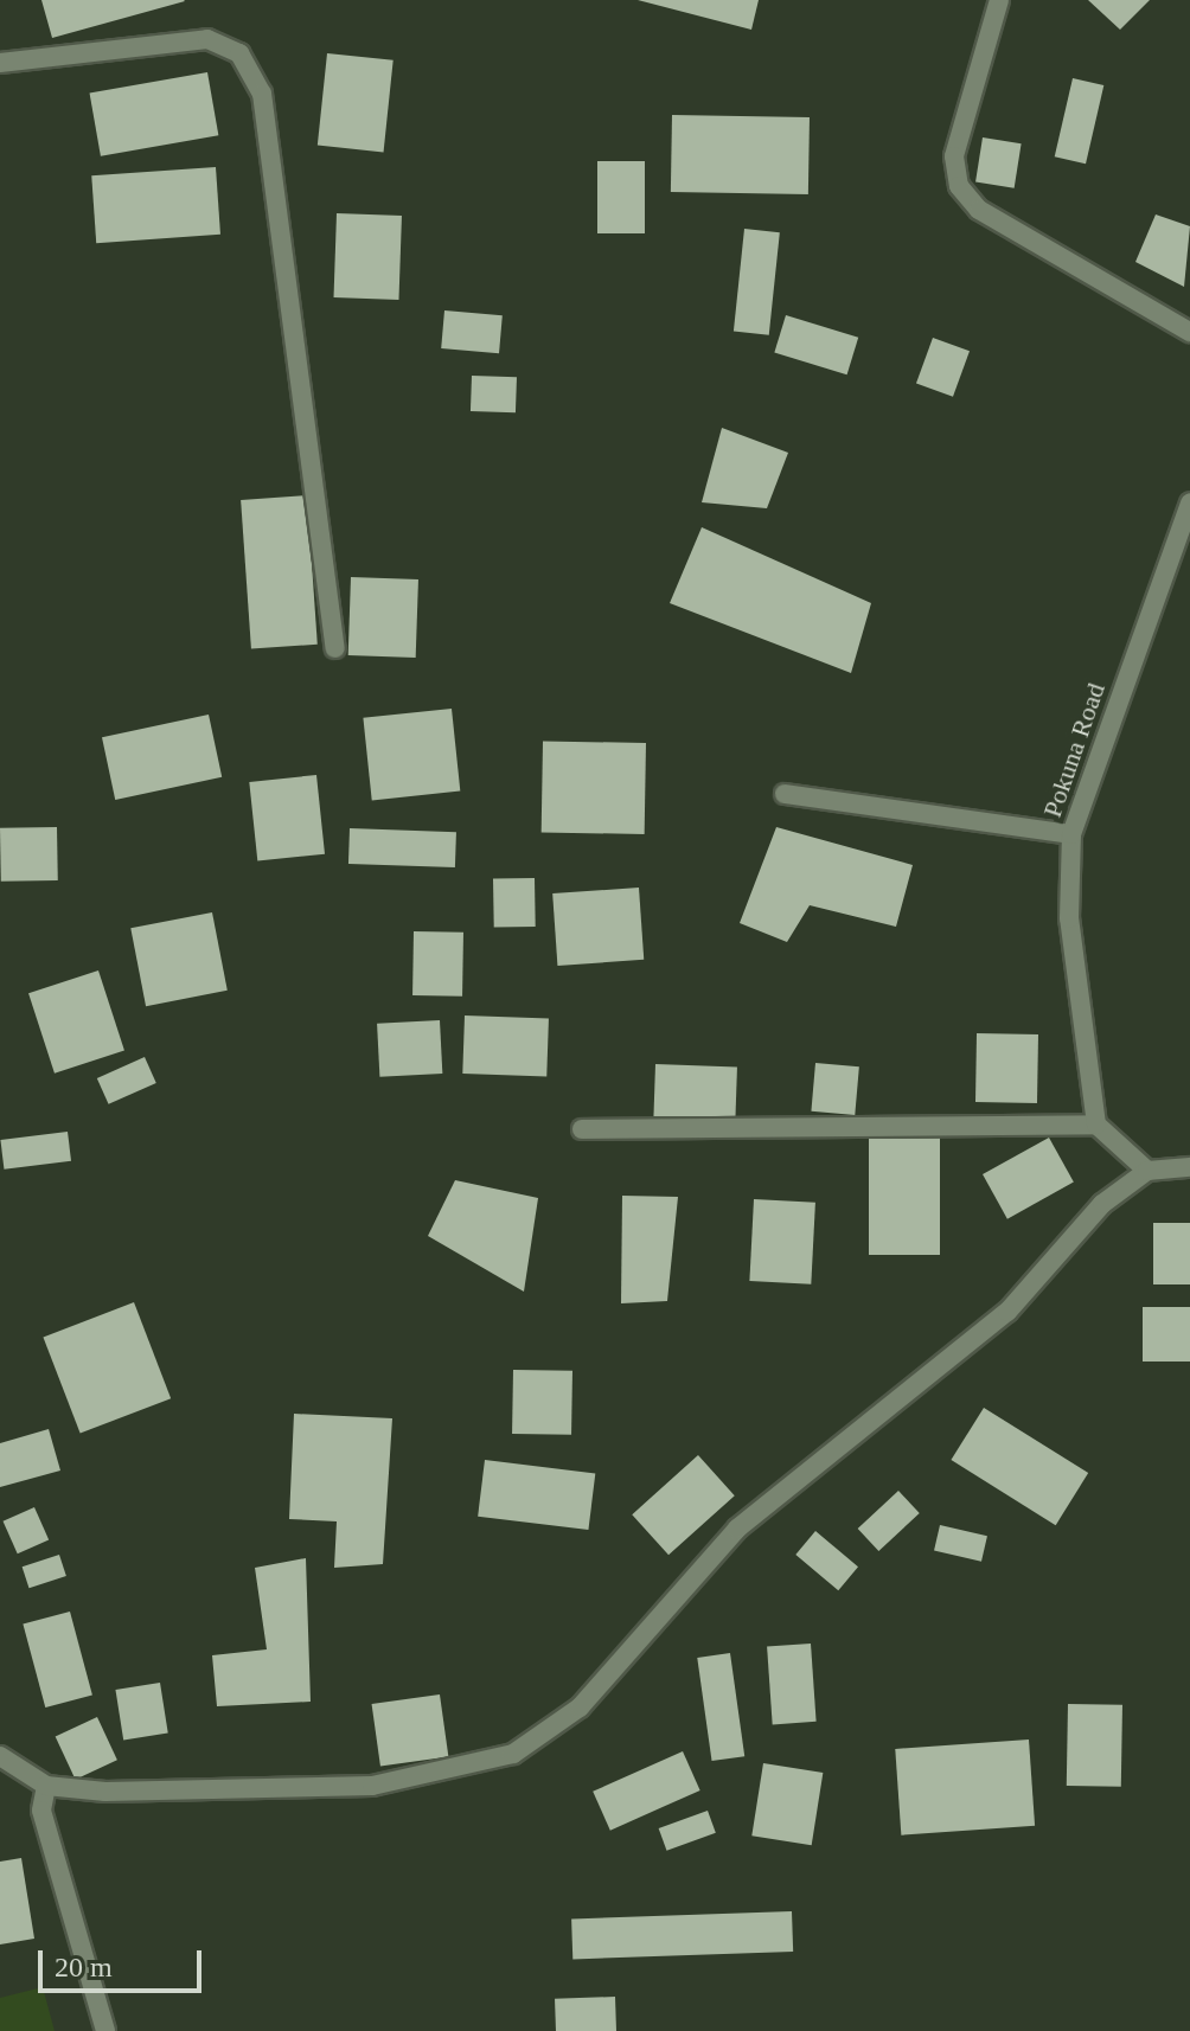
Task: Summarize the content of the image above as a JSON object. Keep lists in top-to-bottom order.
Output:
{
  "streets": {
    "street": ["Pokuna Road"]
  },
  "scale_bar": "20 m"
}
